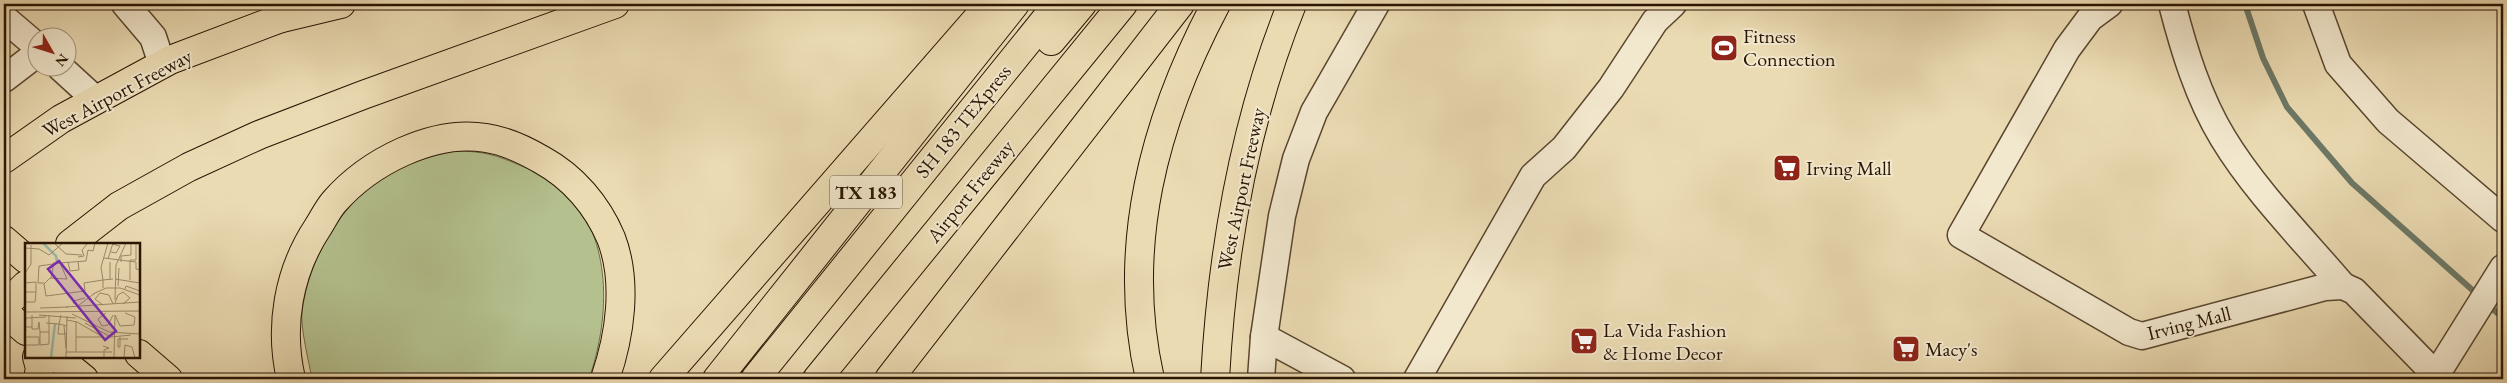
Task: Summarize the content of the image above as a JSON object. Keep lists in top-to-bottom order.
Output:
{
  "streets": {
    "main road": [
      "West Airport Freeway",
      "SH 183 TEXpress",
      "Airport Freeway",
      "TX 183"
    ],
    "lane": ["Irving Mall"]
  },
  "places": {
    "sports": ["Fitness Connection"],
    "supermarket": ["Irving Mall", "La Vida Fashion & Home Decor", "Macy's"]
  },
  "north": "bottom right"
}
